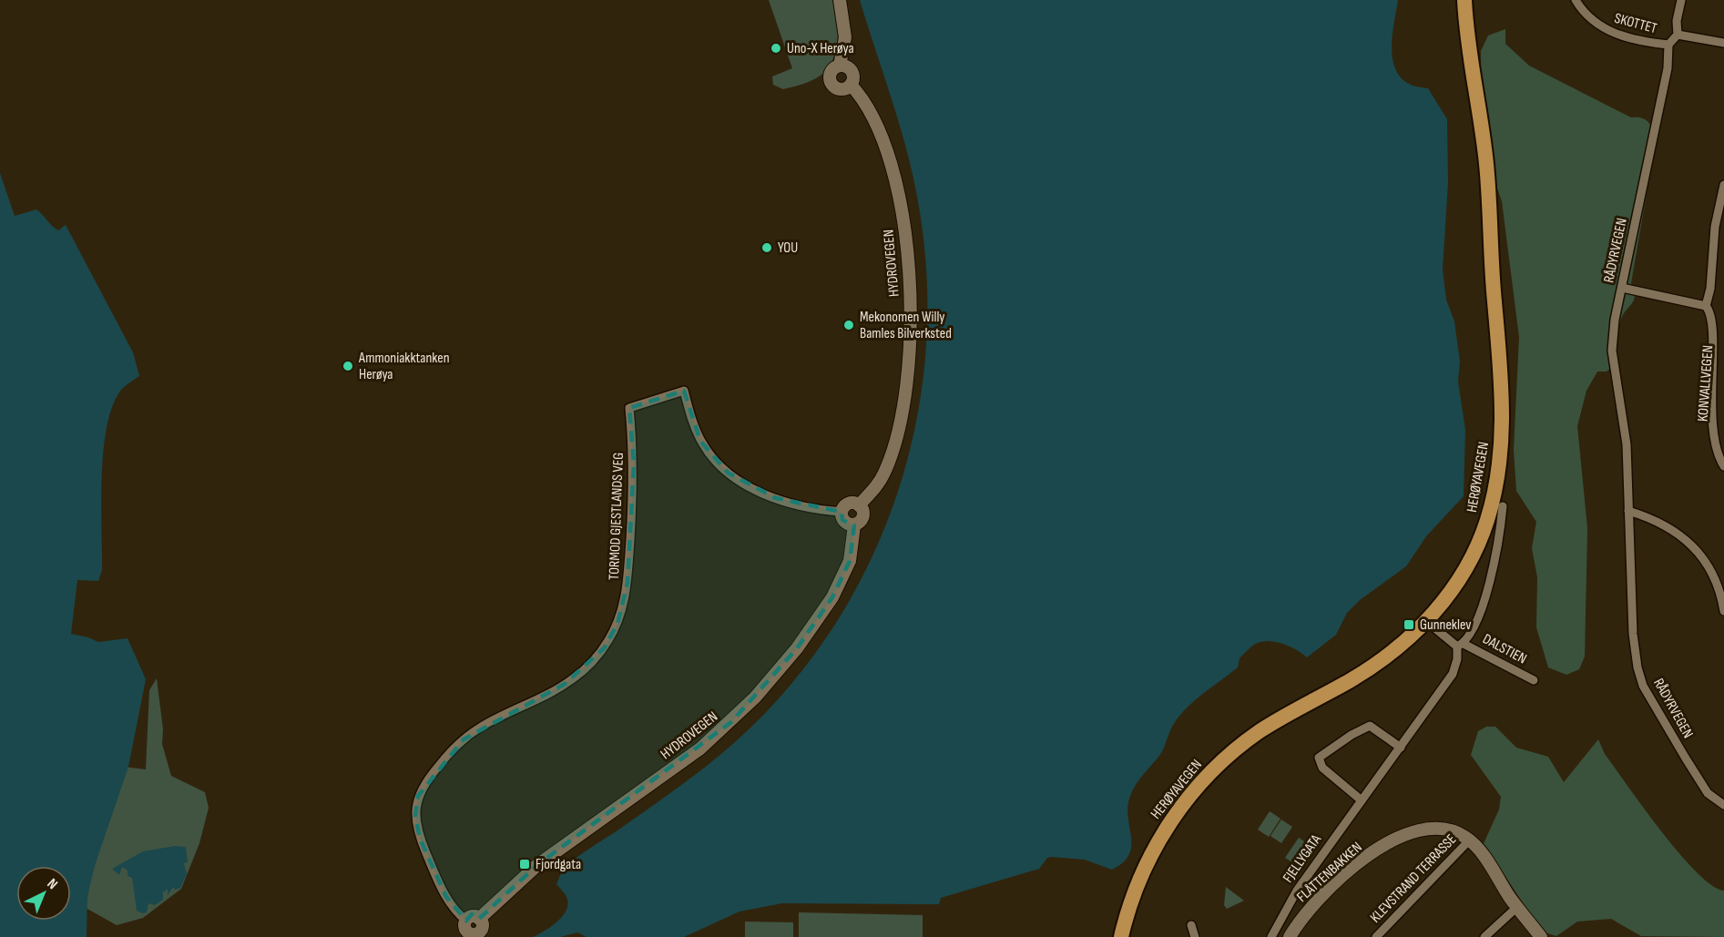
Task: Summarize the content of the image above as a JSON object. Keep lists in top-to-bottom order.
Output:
{
  "streets": {
    "highway": ["HERØYAVEGEN"],
    "street": [
      "SKOTTET",
      "RÅDYRVEGEN",
      "HYDROVEGEN",
      "KONVALLVEGEN",
      "TORMOD GJESTLANDS VEG",
      "DALSTIEN",
      "FJELLYGATA",
      "FLÅTTENBAKKEN",
      "KLEVSTRAND TERRASSE"
    ]
  },
  "crossings": [
    ["SKOTTET", "RÅDYRVEGEN"],
    ["HYDROVEGEN", "TORMOD GJESTLANDS VEG"],
    ["DALSTIEN", "FJELLYGATA"],
    ["FLÅTTENBAKKEN", "KLEVSTRAND TERRASSE"]
  ],
  "places": {
    "other": [
      "Uno-X Herøya",
      "YOU",
      "Mekonomen Willy Bamles Bilverksted",
      "Ammoniakktanken Herøya"
    ],
    "transit": ["Gunneklev", "Fjordgata"]
  },
  "north": "top right"
}
